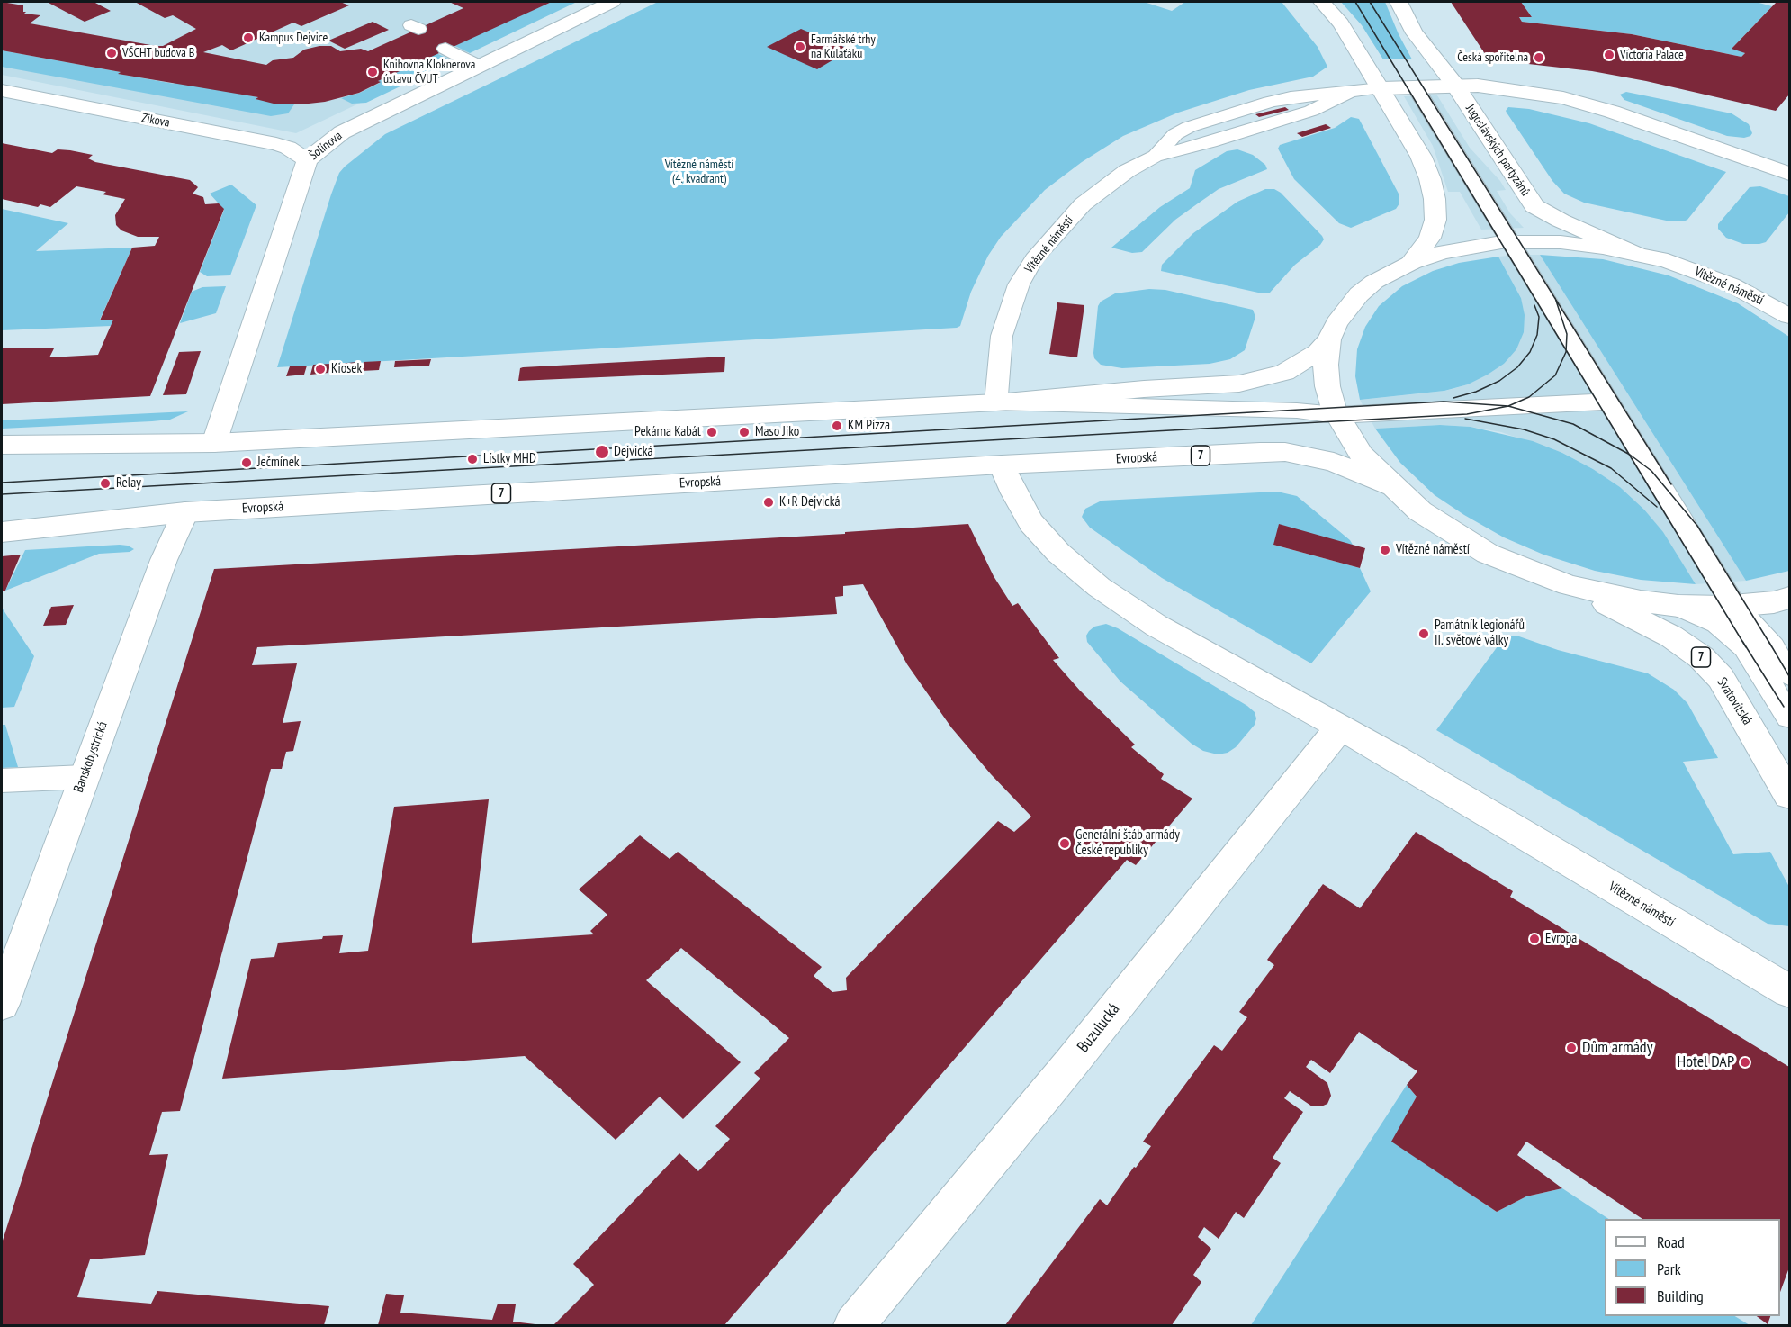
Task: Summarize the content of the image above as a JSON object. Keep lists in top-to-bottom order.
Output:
{
  "streets": {
    "main road": [
      "Zikova",
      "Šolínova",
      "Jugoslávských partyzánů",
      "Vítězné náměstí",
      "7",
      "Evropská",
      "Svatovítská",
      "Banskobystrická",
      "Buzulucká"
    ]
  },
  "crossings": [
    ["Zikova", "Šolínova"],
    ["Jugoslávských partyzánů", "Vítězné náměstí"],
    ["Vítězné náměstí", "Evropská"],
    ["Vítězné náměstí", "Svatovítská"],
    ["Vítězné náměstí", "Buzulucká"],
    ["Evropská", "Banskobystrická"]
  ],
  "parks": ["Vítězné náměstí (4. kvadrant)"],
  "places": [
    "Kampus Dejvice",
    "Farmářské trhy na Kulaťáku",
    "VŠCHT budova B",
    "Victoria Palace",
    "Česká spořitelna",
    "Knihovna Kloknerova ústavu ČVUT",
    "Kiosek",
    "KM Pizza",
    "Pekárna Kabát",
    "Maso Jiko",
    "Dejvická",
    "Lístky MHD",
    "Ječmínek",
    "Relay",
    "K+R Dejvická",
    "Vítězné náměstí",
    "Památník legionářů II. světové války",
    "Generální štáb armády České republiky",
    "Evropa",
    "Dům armády",
    "Hotel DAP"
  ],
  "legend": ["Road", "Park", "Building"]
}
